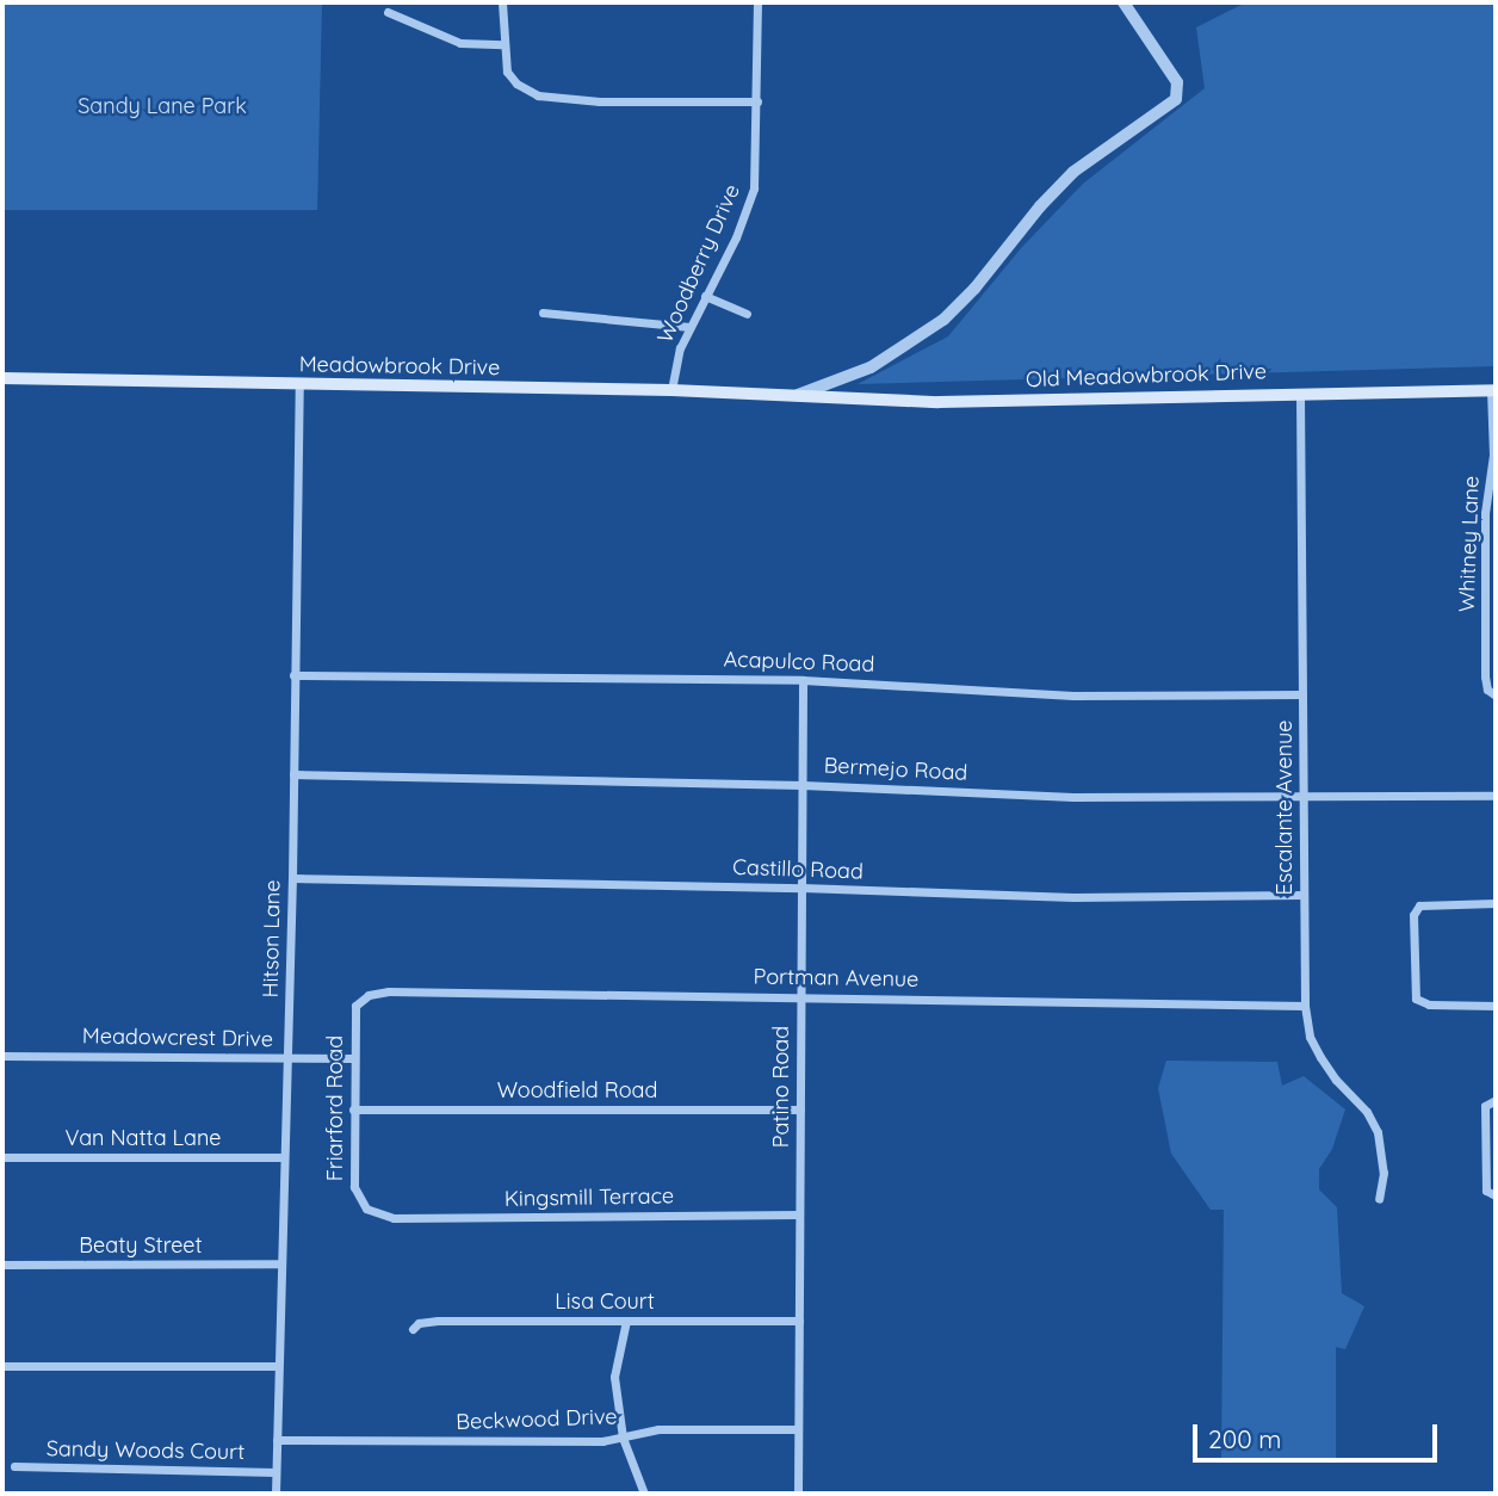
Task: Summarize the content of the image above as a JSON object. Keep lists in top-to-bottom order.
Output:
{
  "streets": {
    "main road": ["Meadowbrook Drive", "Old Meadowbrook Drive"],
    "street": [
      "Woodberry Drive",
      "Whitney Lane",
      "Acapulco Road",
      "Bermejo Road",
      "Escalante Avenue",
      "Castillo Road",
      "Hitson Lane",
      "Portman Avenue",
      "Meadowcrest Drive",
      "Patino Road",
      "Woodfield Road",
      "Friarford Road",
      "Van Natta Lane",
      "Kingsmill Terrace",
      "Beaty Street",
      "Lisa Court",
      "Beckwood Drive",
      "Sandy Woods Court"
    ]
  },
  "crossings": [
    ["Woodberry Drive", "Meadowbrook Drive"],
    ["Meadowbrook Drive", "Old Meadowbrook Drive"],
    ["Meadowbrook Drive", "Hitson Lane"],
    ["Old Meadowbrook Drive", "Whitney Lane"],
    ["Old Meadowbrook Drive", "Escalante Avenue"],
    ["Acapulco Road", "Escalante Avenue"],
    ["Acapulco Road", "Hitson Lane"],
    ["Acapulco Road", "Patino Road"],
    ["Bermejo Road", "Escalante Avenue"],
    ["Bermejo Road", "Hitson Lane"],
    ["Bermejo Road", "Patino Road"],
    ["Escalante Avenue", "Castillo Road"],
    ["Escalante Avenue", "Portman Avenue"],
    ["Castillo Road", "Hitson Lane"],
    ["Castillo Road", "Patino Road"],
    ["Hitson Lane", "Meadowcrest Drive"],
    ["Hitson Lane", "Van Natta Lane"],
    ["Hitson Lane", "Beaty Street"],
    ["Hitson Lane", "Beckwood Drive"],
    ["Hitson Lane", "Sandy Woods Court"],
    ["Portman Avenue", "Patino Road"],
    ["Portman Avenue", "Friarford Road"],
    ["Meadowcrest Drive", "Friarford Road"],
    ["Patino Road", "Woodfield Road"],
    ["Patino Road", "Kingsmill Terrace"],
    ["Patino Road", "Lisa Court"],
    ["Patino Road", "Beckwood Drive"],
    ["Woodfield Road", "Friarford Road"],
    ["Friarford Road", "Kingsmill Terrace"]
  ],
  "parks": ["Sandy Lane Park"],
  "scale_bar": "200 m"
}
